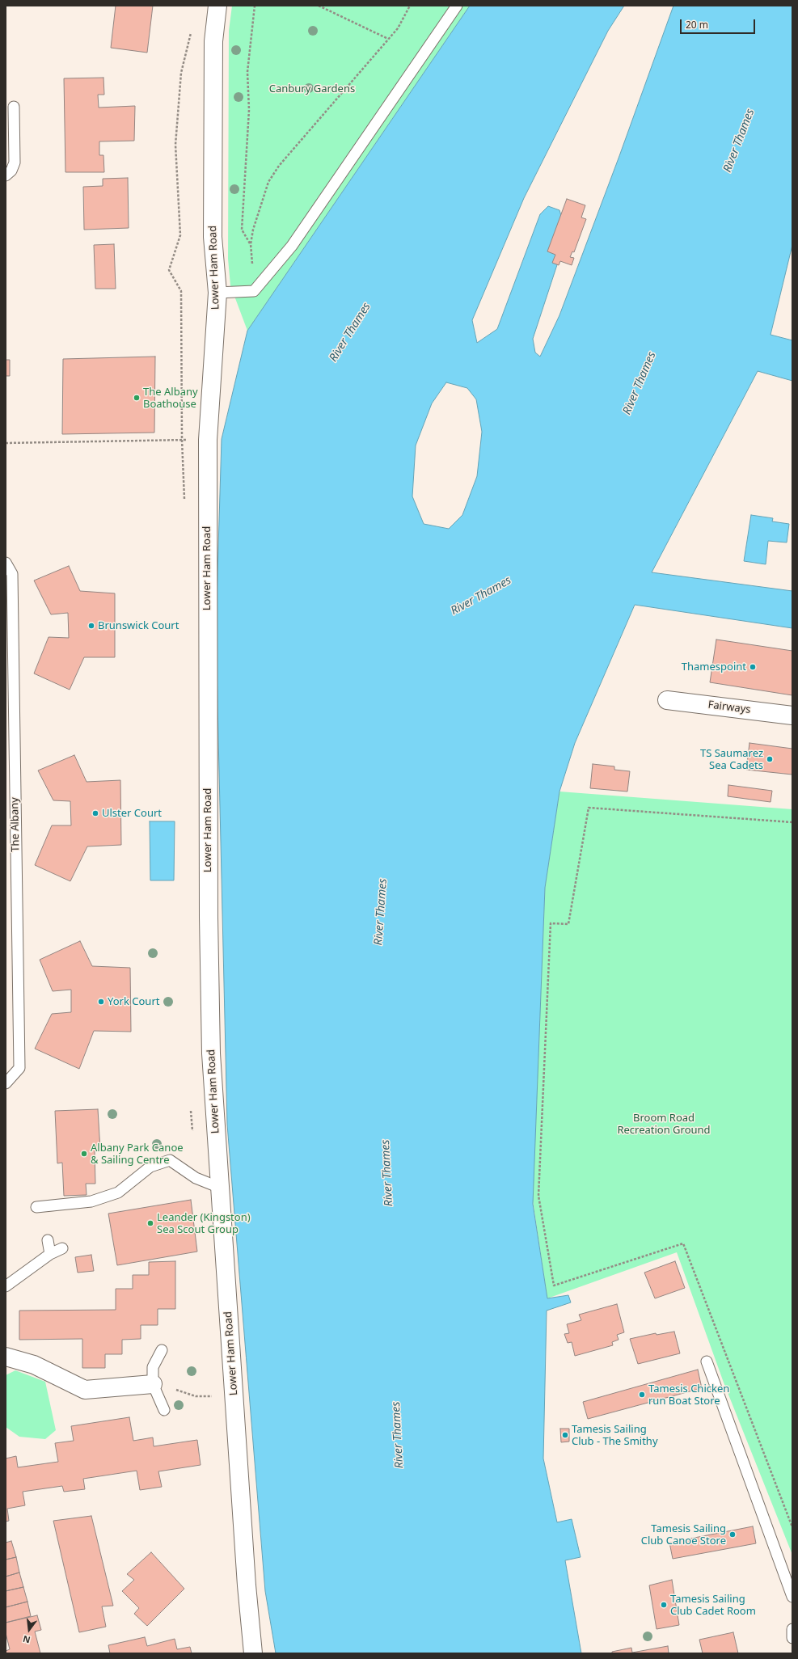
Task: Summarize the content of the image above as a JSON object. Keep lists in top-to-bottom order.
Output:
{
  "streets": {
    "street": ["Lower Ham Road", "Fairways"],
    "lane": ["The Albany"]
  },
  "water": ["River Thames"],
  "parks": ["Canbury Gardens", "Broom Road Recreation Ground"],
  "places": [
    "The Albany Boathouse",
    "Brunswick Court",
    "Thamespoint",
    "TS Saumarez Sea Cadets",
    "Ulster Court",
    "York Court",
    "Albany Park Canoe & Sailing Centre",
    "Leander (Kingston) Sea Scout Group",
    "Tamesis Chicken run Boat Store",
    "Tamesis Sailing Club - The Smithy",
    "Tamesis Sailing Club Canoe Store",
    "Tamesis Sailing Club Cadet Room"
  ],
  "scale_bar": "20 m",
  "north": "bottom"
}
